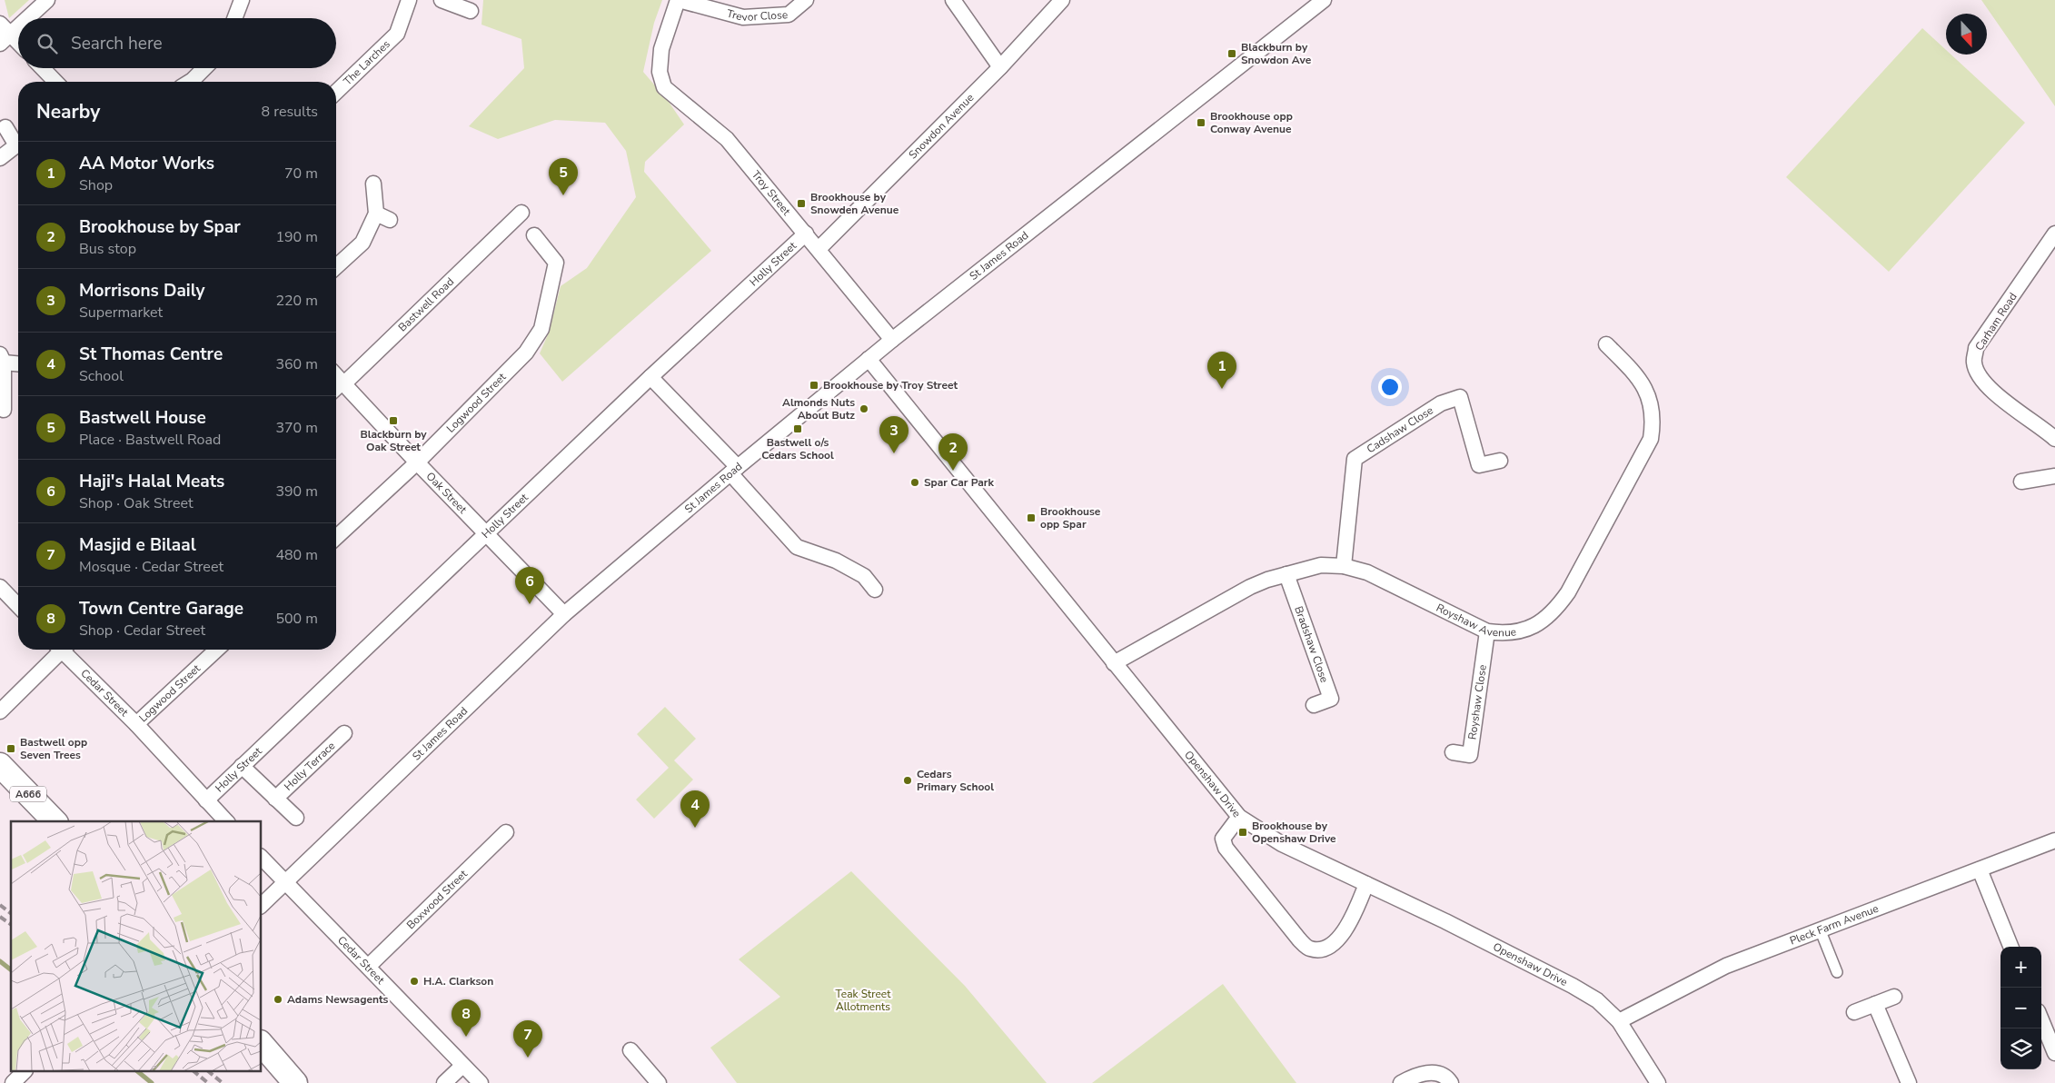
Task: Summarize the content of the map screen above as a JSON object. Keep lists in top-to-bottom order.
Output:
{
  "streets": {
    "highway": ["A666"],
    "street": [
      "Trevor Close",
      "The Larches",
      "Snowdon Avenue",
      "Troy Street",
      "St James Road",
      "Holly Street",
      "Bastwell Road",
      "Carham Road",
      "Logwood Street",
      "Cadshaw Close",
      "Oak Street",
      "Royshaw Avenue",
      "Bradshaw Close",
      "Cedar Street",
      "Royshaw Close",
      "Holly Terrace",
      "Openshaw Drive",
      "Boxwood Street",
      "Pleck Farm Avenue"
    ]
  },
  "crossings": [
    ["Trevor Close", "Troy Street"],
    ["Snowdon Avenue", "Troy Street"],
    ["Troy Street", "St James Road"],
    ["Troy Street", "Holly Street"],
    ["St James Road", "Oak Street"],
    ["St James Road", "Cedar Street"],
    ["St James Road", "Openshaw Drive"],
    ["Holly Street", "Oak Street"],
    ["Holly Street", "Cedar Street"],
    ["Holly Street", "Holly Terrace"],
    ["Bastwell Road", "Oak Street"],
    ["Logwood Street", "Oak Street"],
    ["Logwood Street", "Cedar Street"],
    ["Cadshaw Close", "Royshaw Avenue"],
    ["Royshaw Avenue", "Bradshaw Close"],
    ["Royshaw Avenue", "Royshaw Close"],
    ["Royshaw Avenue", "Openshaw Drive"],
    ["Cedar Street", "Boxwood Street"],
    ["Openshaw Drive", "Pleck Farm Avenue"]
  ],
  "parks": ["Teak Street Allotments"],
  "places": {
    "transit": [
      "Blackburn by Snowdon Ave",
      "Brookhouse opp Conway Avenue",
      "Brookhouse by Snowden Avenue",
      "Brookhouse by Troy Street",
      "Blackburn by Oak Street",
      "Bastwell o/s Cedars School",
      "Brookhouse opp Spar",
      "Bastwell opp Seven Trees",
      "Brookhouse by Openshaw Drive"
    ],
    "other": [
      "Almonds Nuts About Butz",
      "Spar Car Park",
      "Cedars Primary School",
      "H.A. Clarkson",
      "Adams Newsagents"
    ]
  },
  "north": "bottom",
  "page": {
    "search": "Search here",
    "heading": ["Nearby", "8 results"],
    "list": [
      {
        "mark": "1",
        "name": "AA Motor Works",
        "note": "Shop",
        "value": "70 m"
      },
      {
        "mark": "2",
        "name": "Brookhouse by Spar",
        "note": "Bus stop",
        "value": "190 m"
      },
      {
        "mark": "3",
        "name": "Morrisons Daily",
        "note": "Supermarket",
        "value": "220 m"
      },
      {
        "mark": "4",
        "name": "St Thomas Centre",
        "note": "School",
        "value": "360 m"
      },
      {
        "mark": "5",
        "name": "Bastwell House",
        "note": "Place · Bastwell Road",
        "value": "370 m"
      },
      {
        "mark": "6",
        "name": "Haji's Halal Meats",
        "note": "Shop · Oak Street",
        "value": "390 m"
      },
      {
        "mark": "7",
        "name": "Masjid e Bilaal",
        "note": "Mosque · Cedar Street",
        "value": "480 m"
      },
      {
        "mark": "8",
        "name": "Town Centre Garage",
        "note": "Shop · Cedar Street",
        "value": "500 m"
      }
    ],
    "pins": [
      "5",
      "1",
      "3",
      "2",
      "6",
      "4",
      "8",
      "7"
    ],
    "map_buttons": ["+", "−"]
  }
}
